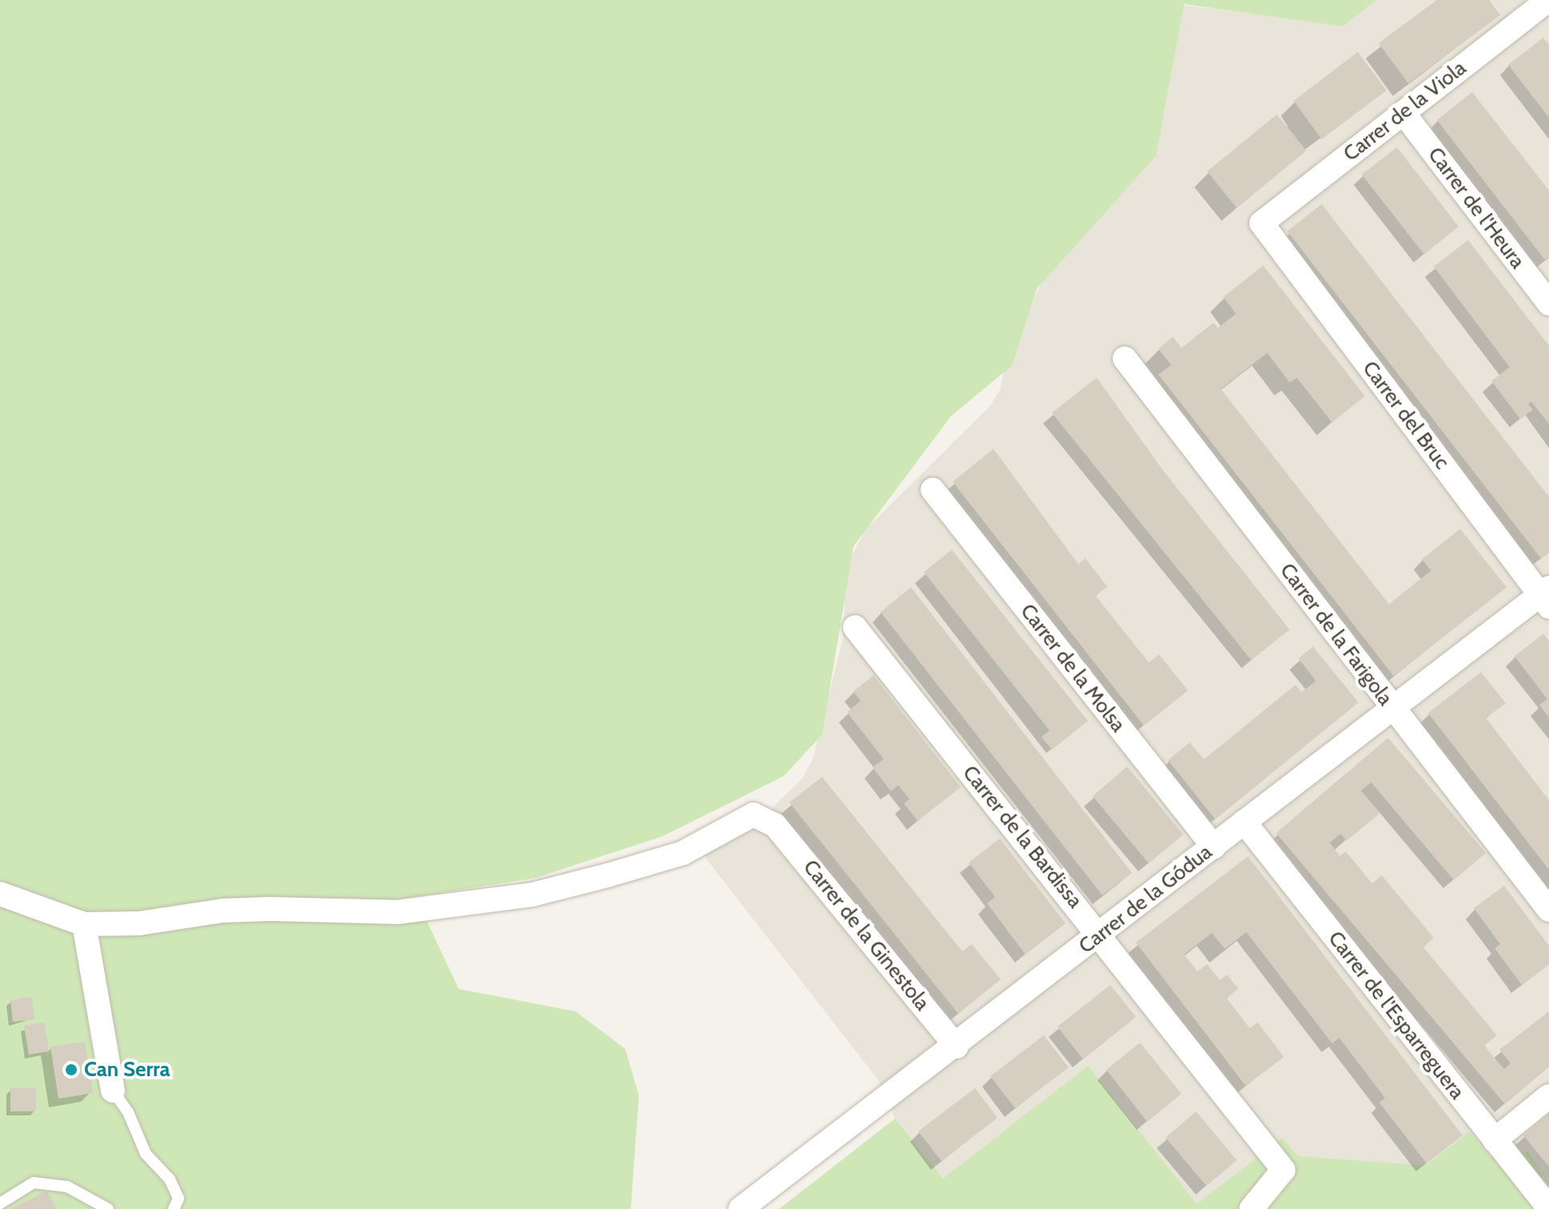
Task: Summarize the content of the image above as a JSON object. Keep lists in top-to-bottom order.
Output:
{
  "streets": {
    "street": [
      "Carrer de la Viola",
      "Carrer de l'Heura",
      "Carrer del Bruc",
      "Carrer de la Farigola",
      "Carrer de la Molsa",
      "Carrer de la Bardissa",
      "Carrer de la Gódua",
      "Carrer de la Ginestola",
      "Carrer de l'Esparreguera"
    ]
  },
  "crossings": [
    ["Carrer de la Viola", "Carrer de l'Heura"],
    ["Carrer de la Viola", "Carrer del Bruc"],
    ["Carrer del Bruc", "Carrer de la Gódua"],
    ["Carrer de la Farigola", "Carrer de la Gódua"],
    ["Carrer de la Molsa", "Carrer de la Gódua"],
    ["Carrer de la Bardissa", "Carrer de la Gódua"],
    ["Carrer de la Gódua", "Carrer de la Ginestola"],
    ["Carrer de la Gódua", "Carrer de l'Esparreguera"]
  ],
  "places": ["Can Serra"]
}
